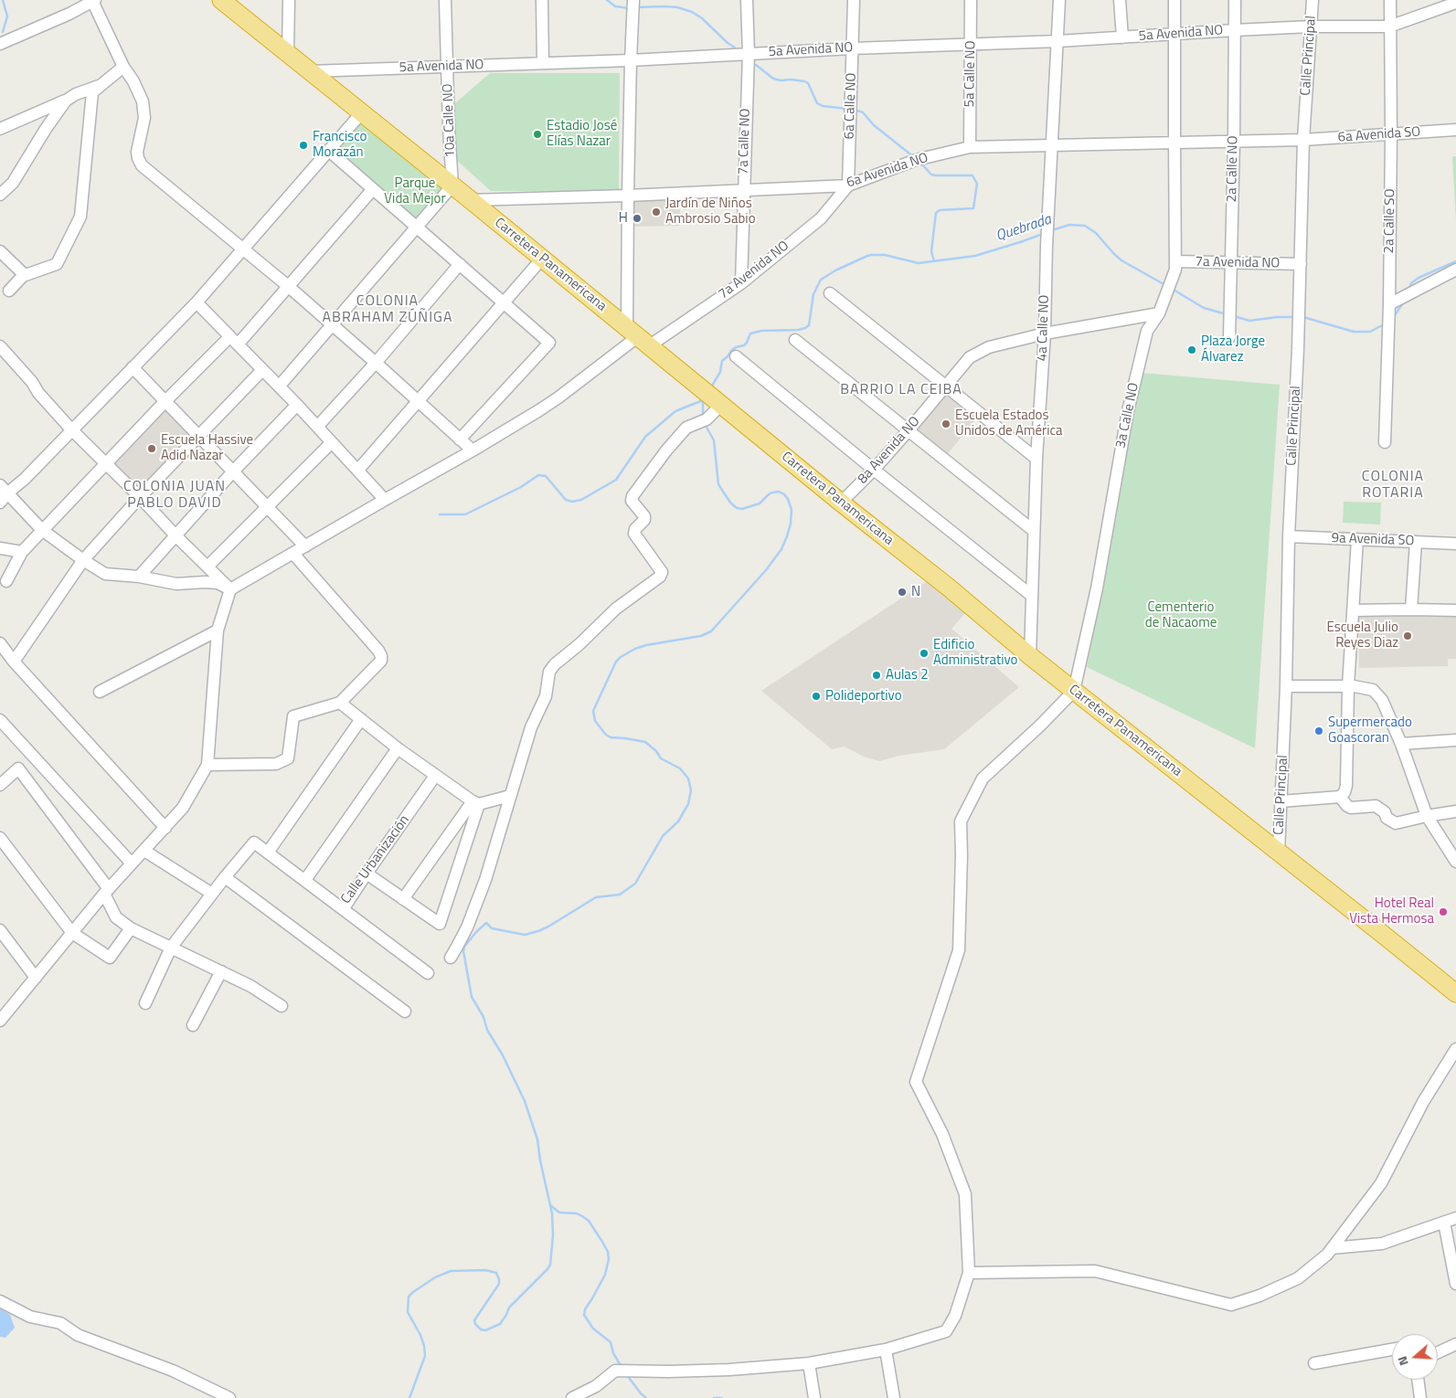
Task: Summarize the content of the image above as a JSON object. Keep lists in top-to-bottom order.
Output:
{
  "streets": {
    "highway": ["Carretera Panamericana"],
    "street": [
      "5a Avenida NO",
      "Calle Principal",
      "5a Calle NO",
      "6a Calle NO",
      "10a Calle NO",
      "6a Avenida SO",
      "7a Calle NO",
      "2a Calle NO",
      "6a Avenida NO",
      "2a Calle SO",
      "7a Avenida NO",
      "4a Calle NO",
      "3a Calle NO",
      "8a Avenida NO",
      "9a Avenida SO",
      "Calle Urbanización"
    ]
  },
  "crossings": [
    ["5a Avenida NO", "Calle Principal"],
    ["5a Avenida NO", "5a Calle NO"],
    ["5a Avenida NO", "6a Calle NO"],
    ["5a Avenida NO", "10a Calle NO"],
    ["5a Avenida NO", "7a Calle NO"],
    ["5a Avenida NO", "2a Calle NO"],
    ["5a Avenida NO", "2a Calle SO"],
    ["5a Avenida NO", "Carretera Panamericana"],
    ["5a Avenida NO", "4a Calle NO"],
    ["5a Avenida NO", "3a Calle NO"],
    ["Calle Principal", "6a Avenida SO"],
    ["Calle Principal", "6a Avenida NO"],
    ["Calle Principal", "7a Avenida NO"],
    ["Calle Principal", "Carretera Panamericana"],
    ["Calle Principal", "9a Avenida SO"],
    ["5a Calle NO", "6a Avenida NO"],
    ["6a Calle NO", "6a Avenida NO"],
    ["6a Calle NO", "7a Avenida NO"],
    ["10a Calle NO", "Carretera Panamericana"],
    ["6a Avenida SO", "6a Avenida NO"],
    ["6a Avenida SO", "2a Calle SO"],
    ["7a Calle NO", "6a Avenida NO"],
    ["7a Calle NO", "7a Avenida NO"],
    ["2a Calle NO", "6a Avenida NO"],
    ["2a Calle NO", "7a Avenida NO"],
    ["6a Avenida NO", "7a Avenida NO"],
    ["6a Avenida NO", "Carretera Panamericana"],
    ["6a Avenida NO", "4a Calle NO"],
    ["6a Avenida NO", "3a Calle NO"],
    ["7a Avenida NO", "Carretera Panamericana"],
    ["7a Avenida NO", "3a Calle NO"],
    ["Carretera Panamericana", "4a Calle NO"],
    ["Carretera Panamericana", "3a Calle NO"],
    ["Carretera Panamericana", "8a Avenida NO"],
    ["4a Calle NO", "8a Avenida NO"],
    ["3a Calle NO", "8a Avenida NO"]
  ],
  "districts": [
    "COLONIA ABRAHAM ZÚÑIGA",
    "BARRIO LA CEIBA",
    "COLONIA ROTARIA",
    "COLONIA JUAN PABLO DAVID"
  ],
  "water": ["Quebrada"],
  "parks": ["Parque Vida Mejor", "Cementerio de Nacaome"],
  "places": [
    "Estadio José Elías Nazar",
    "Francisco Morazán",
    "Jardín de Niños Ambrosio Sabio",
    "H",
    "Plaza Jorge Álvarez",
    "Escuela Estados Unidos de América",
    "Escuela Hassive Adid Nazar",
    "N",
    "Escuela Julio Reyes Diaz",
    "Edificio Administrativo",
    "Aulas 2",
    "Polideportivo",
    "Supermercado Goascoran",
    "Hotel Real Vista Hermosa"
  ],
  "north": "left"
}
